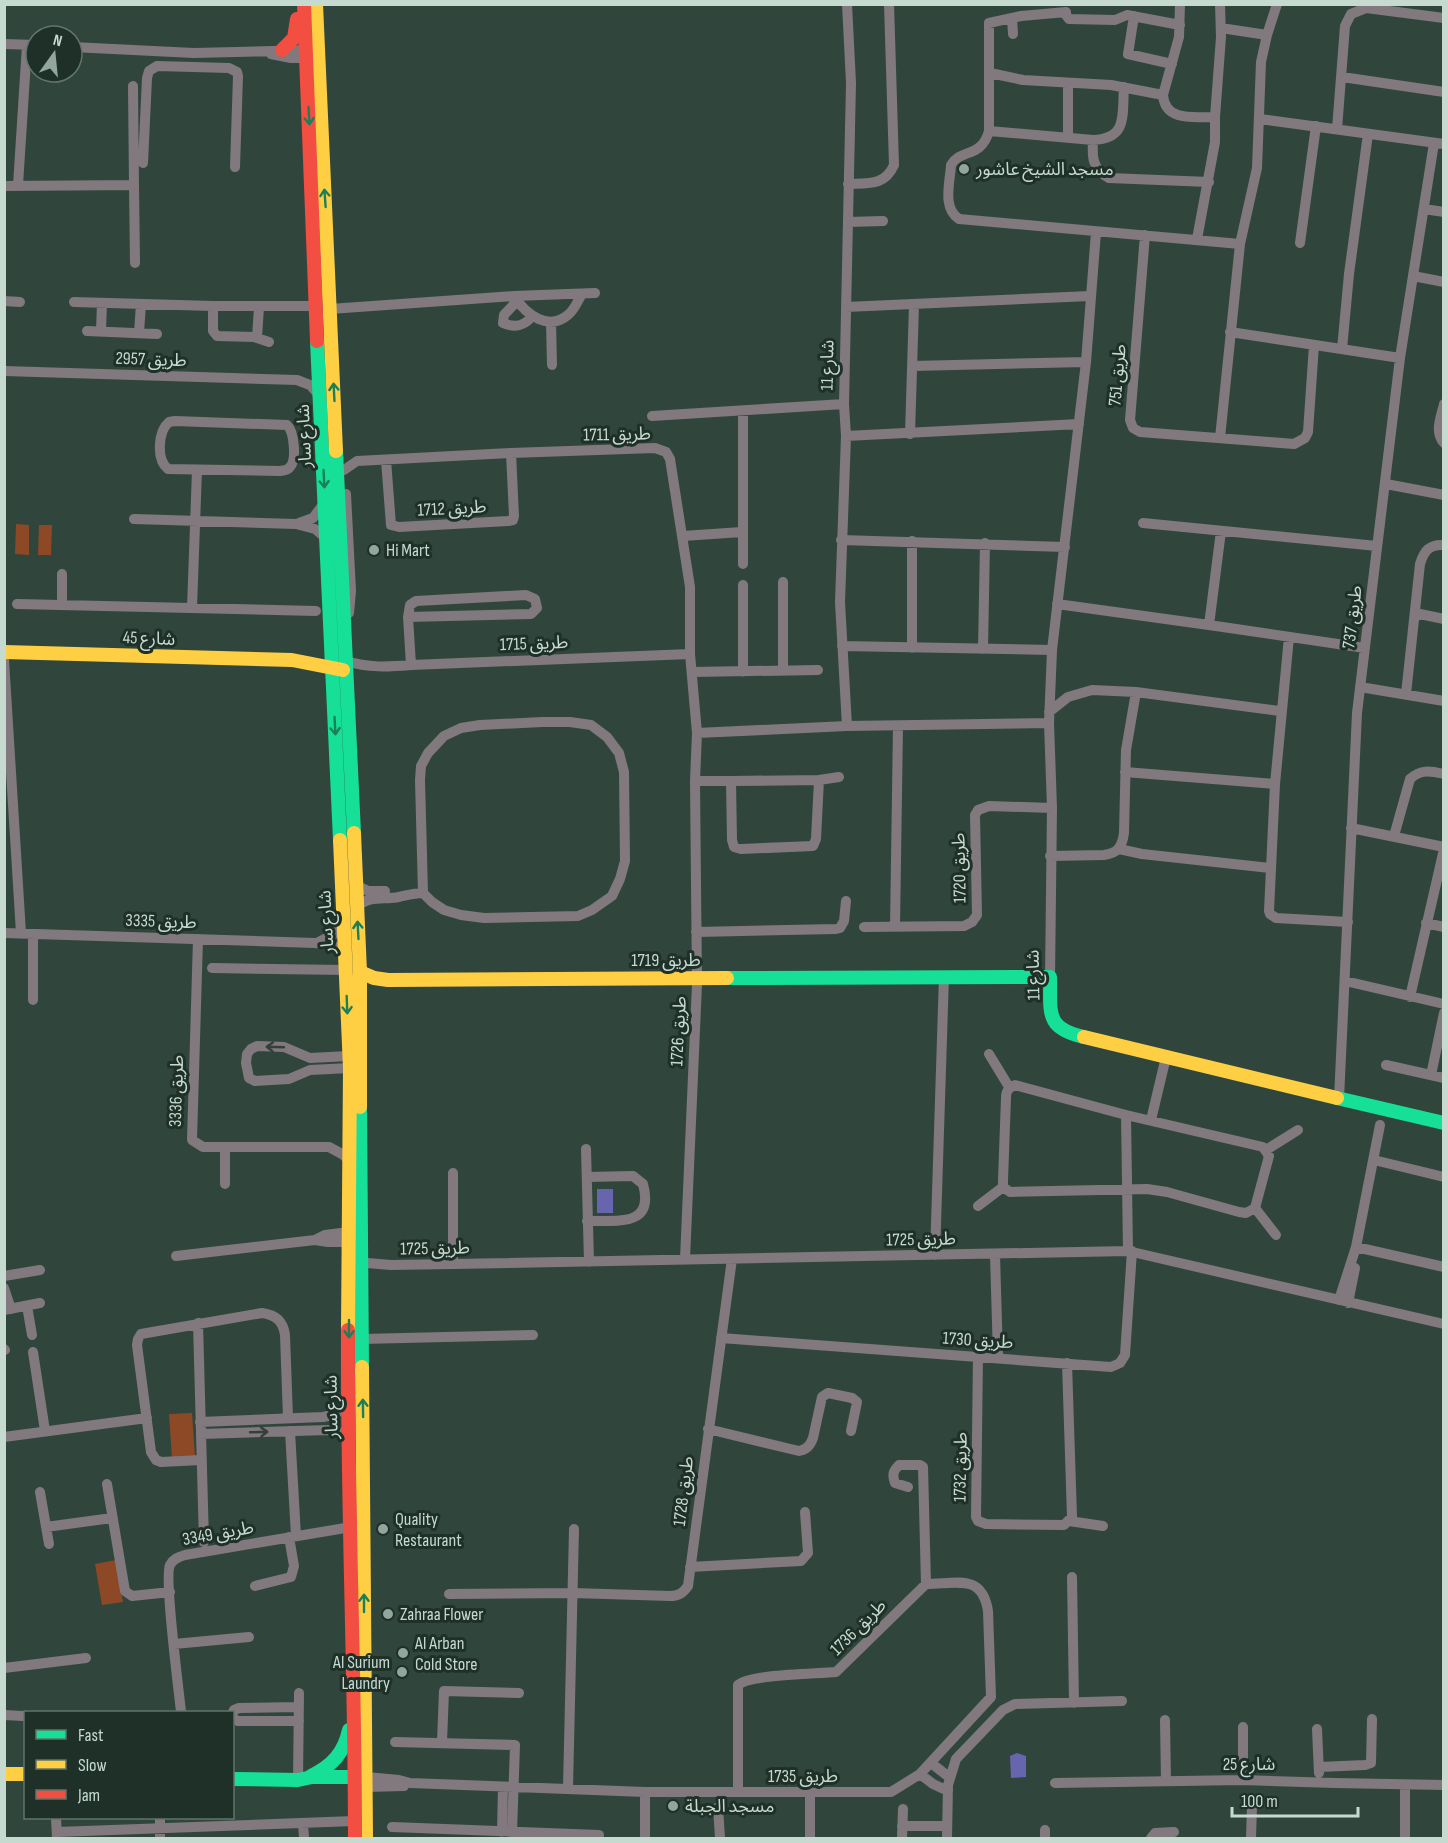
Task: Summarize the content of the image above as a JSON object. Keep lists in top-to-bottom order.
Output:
{
  "streets": {
    "street": [
      "طريق 2957",
      "شارع 11",
      "طريق 751",
      "طريق 1711",
      "شارع سار",
      "طريق 1712",
      "طريق 737",
      "شارع 45",
      "طريق 1715",
      "طريق 1720",
      "طريق 3335",
      "طريق 1719",
      "طريق 1726",
      "طريق 3336",
      "طريق 1725",
      "طريق 1730",
      "طريق 1732",
      "طريق 1728",
      "طريق 3349",
      "طريق 1736",
      "شارع 25",
      "طريق 1735"
    ]
  },
  "crossings": [
    ["شارع 11", "طريق 737"],
    ["شارع 11", "طريق 1720"],
    ["شارع 11", "طريق 1719"],
    ["طريق 1711", "طريق 1712"],
    ["طريق 1711", "طريق 1715"],
    ["طريق 1711", "طريق 1726"],
    ["شارع سار", "شارع 45"],
    ["شارع سار", "طريق 1715"],
    ["شارع سار", "طريق 3335"],
    ["شارع سار", "طريق 1719"],
    ["شارع سار", "طريق 1725"],
    ["شارع سار", "طريق 3349"],
    ["شارع سار", "طريق 1735"],
    ["شارع 45", "طريق 1715"],
    ["طريق 3335", "طريق 3336"],
    ["طريق 1719", "طريق 1726"],
    ["طريق 1726", "طريق 1725"],
    ["طريق 1725", "طريق 1730"],
    ["طريق 1725", "طريق 1728"],
    ["طريق 1730", "طريق 1732"],
    ["طريق 1730", "طريق 1728"],
    ["طريق 1736", "طريق 1735"]
  ],
  "places": [
    "مسجد الشيخ عاشور",
    "Hi Mart",
    "Quality Restaurant",
    "Zahraa Flower",
    "Al Arban Cold Store",
    "Al Surium Laundry",
    "مسجد الجبلة"
  ],
  "legend": ["Fast", "Slow", "Jam"],
  "scale_bar": "100 m",
  "north": "top"
}
